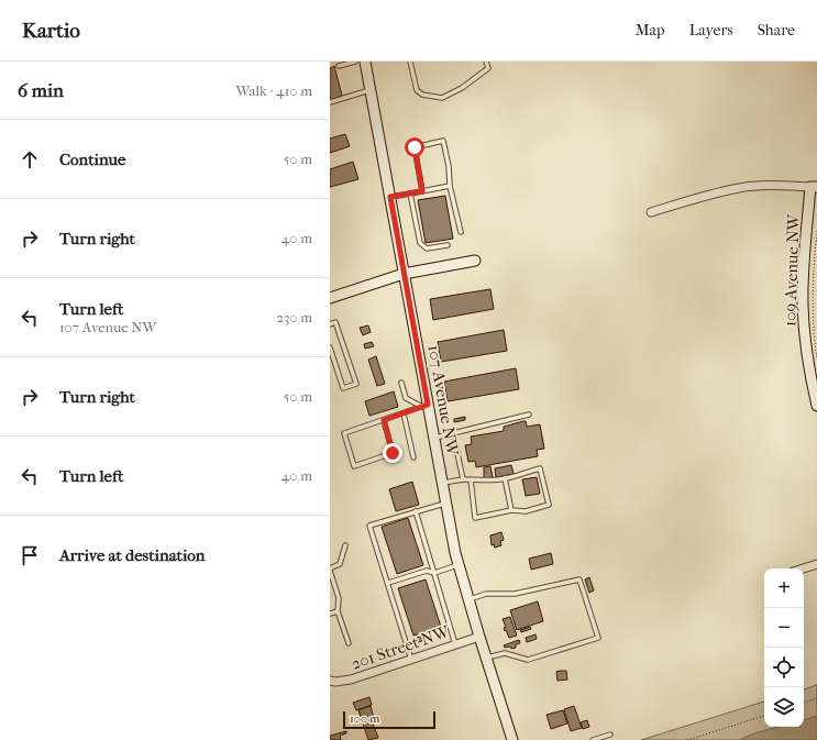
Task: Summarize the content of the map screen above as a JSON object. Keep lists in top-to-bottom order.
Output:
{
  "streets": {
    "street": ["109 Avenue NW", "107 Avenue NW", "201 Street NW"]
  },
  "crossings": [
    ["107 Avenue NW", "201 Street NW"]
  ],
  "scale_bar": "100 m",
  "page": {
    "header": "Kartio",
    "nav": ["Map", "Layers", "Share"],
    "heading": ["6 min", "Walk · 410 m"],
    "list": [
      ["Continue", "50 m"],
      ["Turn right", "40 m"],
      ["Turn left", "107 Avenue NW", "230 m"],
      ["Turn right", "50 m"],
      ["Turn left", "40 m"],
      "Arrive at destination"
    ],
    "map_buttons": ["+", "−"],
    "scale": "100 m"
  }
}
